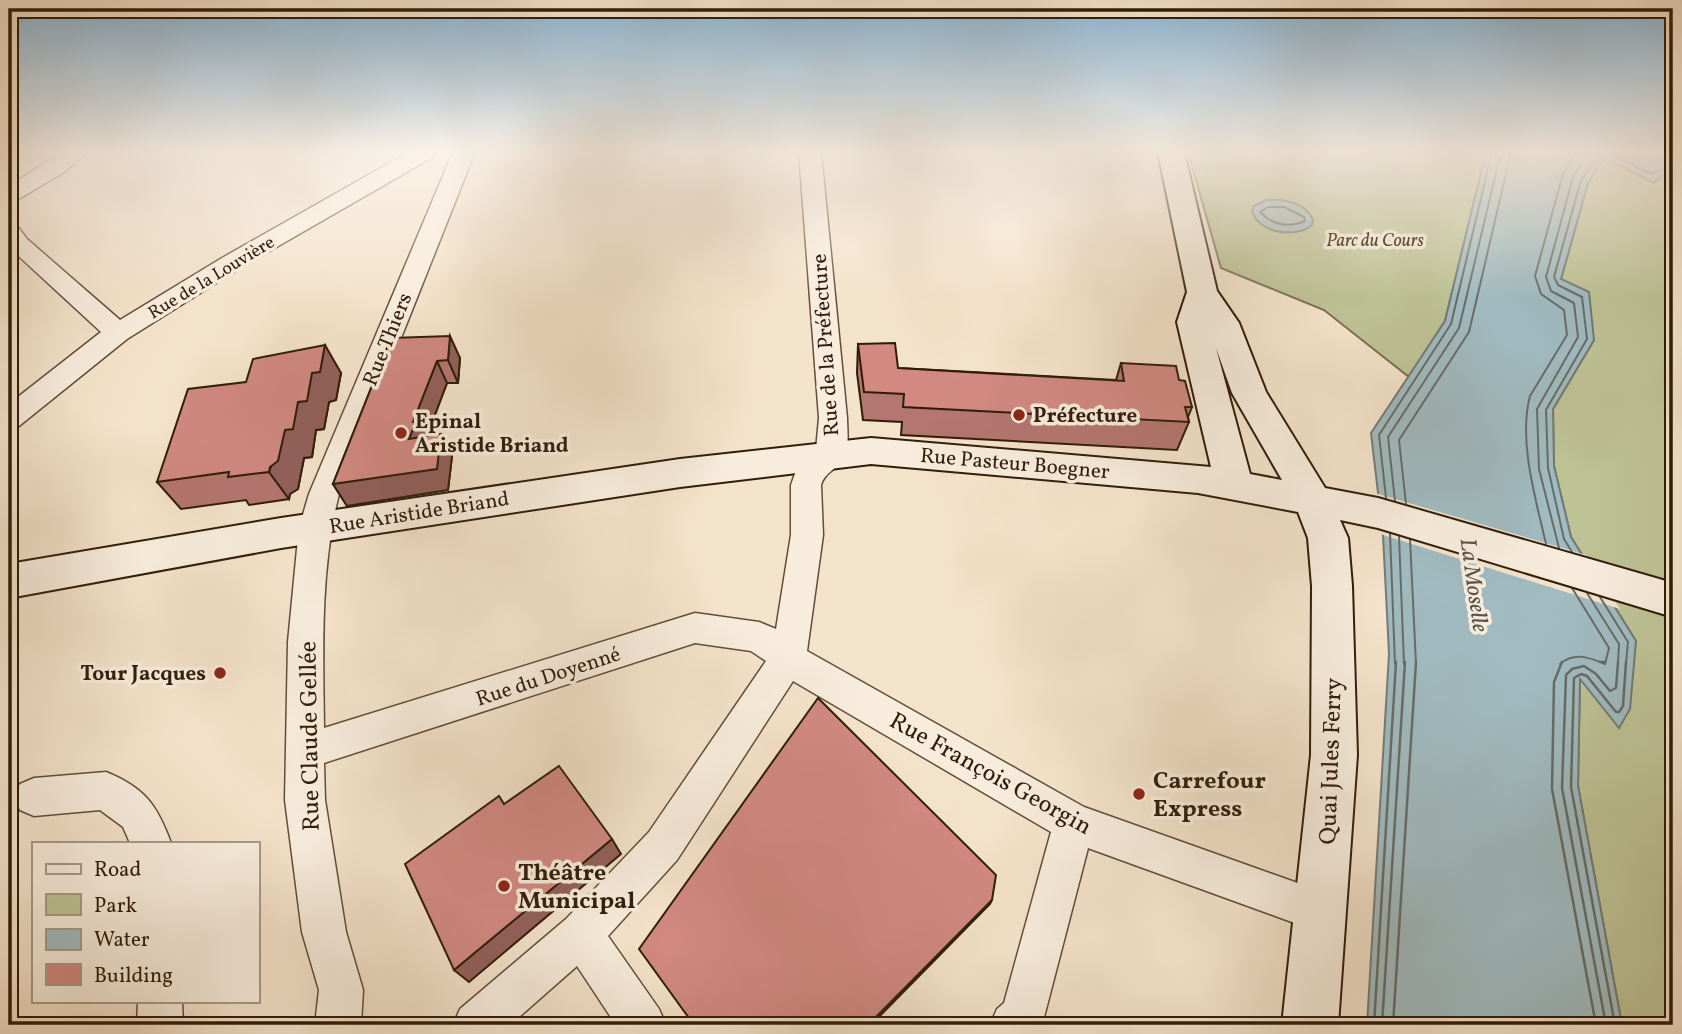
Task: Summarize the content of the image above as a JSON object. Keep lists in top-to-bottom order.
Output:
{
  "streets": {
    "main road": ["Rue Pasteur Boegner", "Rue Aristide Briand", "Quai Jules Ferry"],
    "street": [
      "Rue de la Louvière",
      "Rue Thiers",
      "Rue de la Préfecture",
      "Rue du Doyenné",
      "Rue Claude Gellée",
      "Rue François Georgin"
    ]
  },
  "crossings": [
    ["Rue Thiers", "Rue Aristide Briand"],
    ["Rue Thiers", "Rue Claude Gellée"],
    ["Rue de la Préfecture", "Rue Pasteur Boegner"],
    ["Rue de la Préfecture", "Rue Aristide Briand"],
    ["Rue Pasteur Boegner", "Rue Aristide Briand"],
    ["Rue Pasteur Boegner", "Quai Jules Ferry"],
    ["Rue Aristide Briand", "Rue Claude Gellée"],
    ["Rue du Doyenné", "Rue Claude Gellée"],
    ["Rue du Doyenné", "Rue François Georgin"],
    ["Quai Jules Ferry", "Rue François Georgin"]
  ],
  "water": ["La Moselle"],
  "parks": ["Parc du Cours"],
  "places": [
    "Préfecture",
    "Epinal Aristide Briand",
    "Tour Jacques",
    "Carrefour Express",
    "Théâtre Municipal"
  ],
  "legend": [
    "Road",
    "Park",
    "Water",
    "Building"
  ]
}
